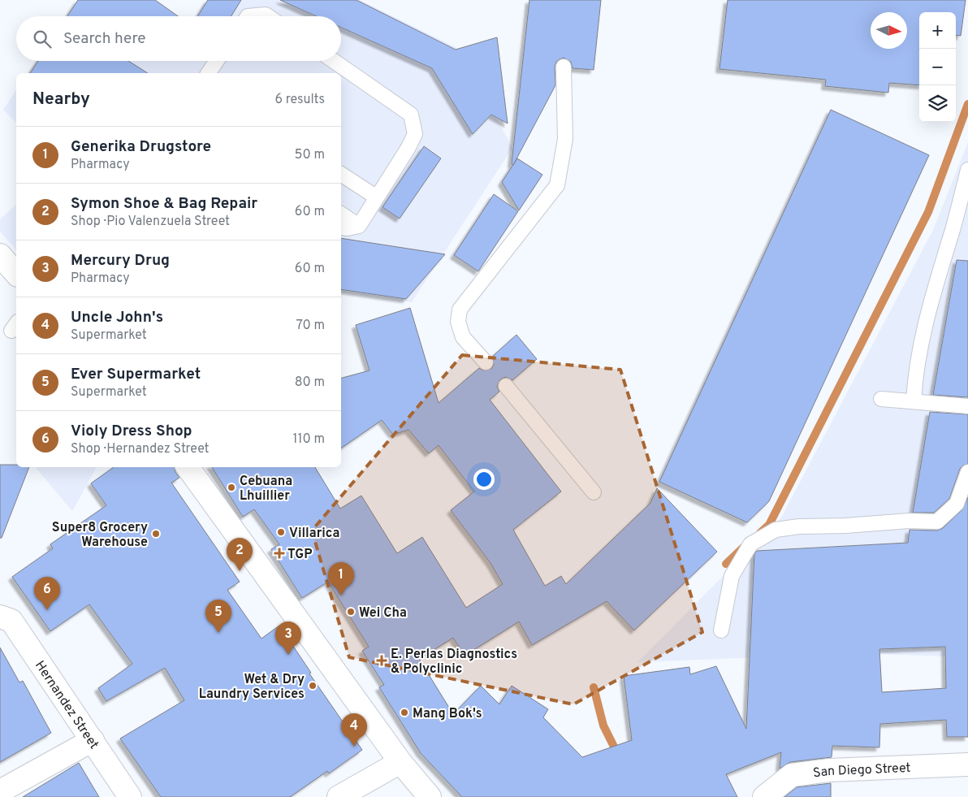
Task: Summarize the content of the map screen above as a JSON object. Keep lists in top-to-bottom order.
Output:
{
  "streets": {
    "street": ["Hernandez Street", "San Diego Street"]
  },
  "places": {
    "other": [
      "Cebuana Lhuillier",
      "Villarica",
      "Super8 Grocery Warehouse",
      "Wei Cha",
      "Wet & Dry Laundry Services",
      "Mang Bok's"
    ],
    "health": ["TGP", "E. Perlas Diagnostics & Polyclinic"]
  },
  "north": "right",
  "page": {
    "map_buttons": ["+", "−"],
    "search": "Search here",
    "heading": ["Nearby", "6 results"],
    "list": [
      {
        "mark": "1",
        "name": "Generika Drugstore",
        "note": "Pharmacy",
        "value": "50 m"
      },
      {
        "mark": "2",
        "name": "Symon Shoe & Bag Repair",
        "note": "Shop · Pio Valenzuela Street",
        "value": "60 m"
      },
      {
        "mark": "3",
        "name": "Mercury Drug",
        "note": "Pharmacy",
        "value": "60 m"
      },
      {
        "mark": "4",
        "name": "Uncle John's",
        "note": "Supermarket",
        "value": "70 m"
      },
      {
        "mark": "5",
        "name": "Ever Supermarket",
        "note": "Supermarket",
        "value": "80 m"
      },
      {
        "mark": "6",
        "name": "Violy Dress Shop",
        "note": "Shop · Hernandez Street",
        "value": "110 m"
      }
    ],
    "pins": [
      "2",
      "1",
      "6",
      "5",
      "3",
      "4"
    ]
  }
}
